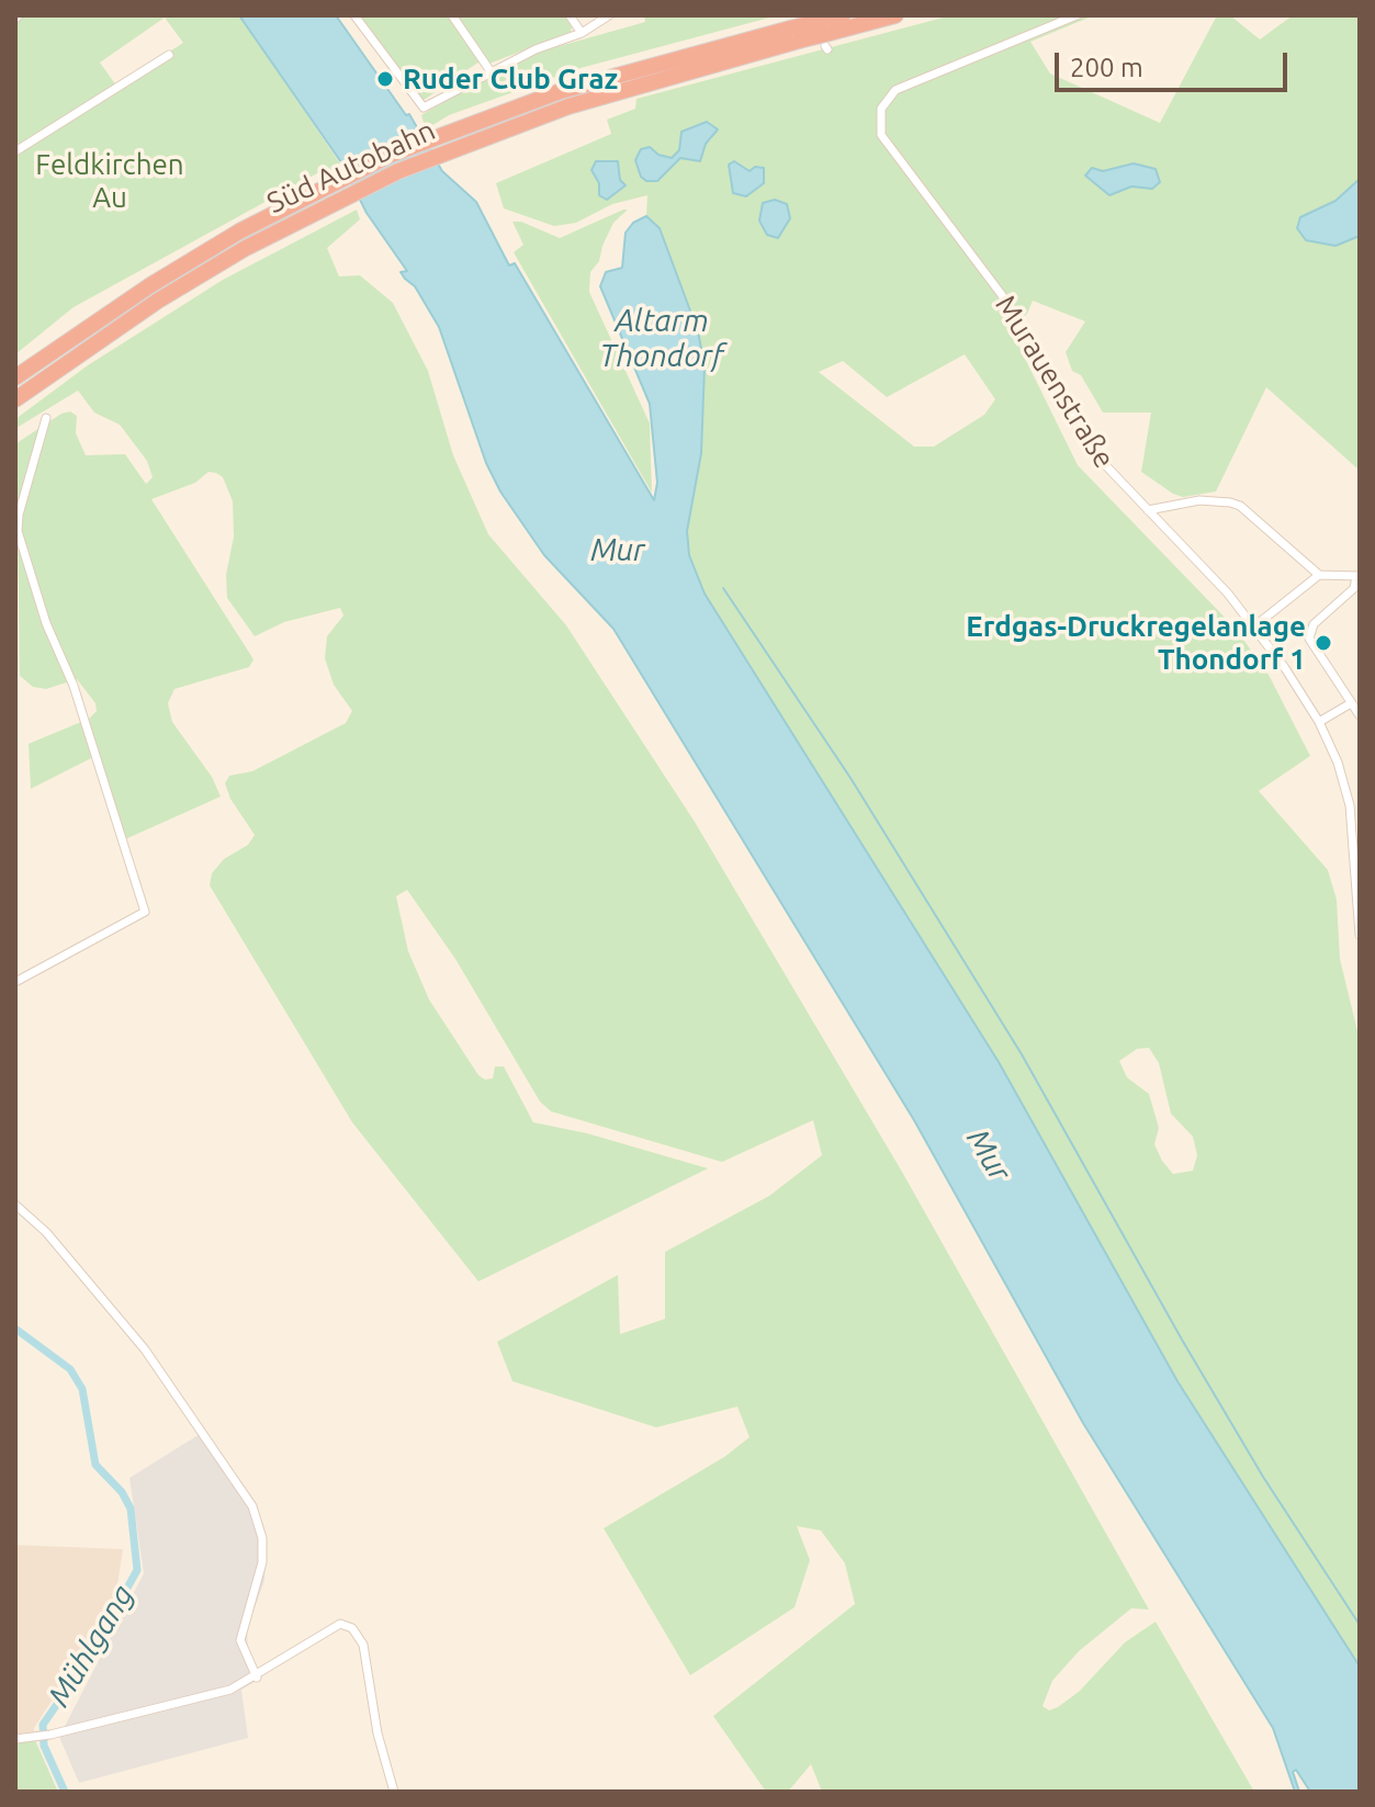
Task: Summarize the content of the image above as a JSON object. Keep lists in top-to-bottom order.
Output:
{
  "streets": {
    "highway": ["Süd Autobahn"],
    "street": ["Murauenstraße"]
  },
  "water": ["Altarm Thondorf", "Mur", "Mühlgang"],
  "parks": ["Feldkirchen Au"],
  "places": ["Ruder Club Graz", "Erdgas-Druckregelanlage Thondorf 1"],
  "scale_bar": "200 m"
}
